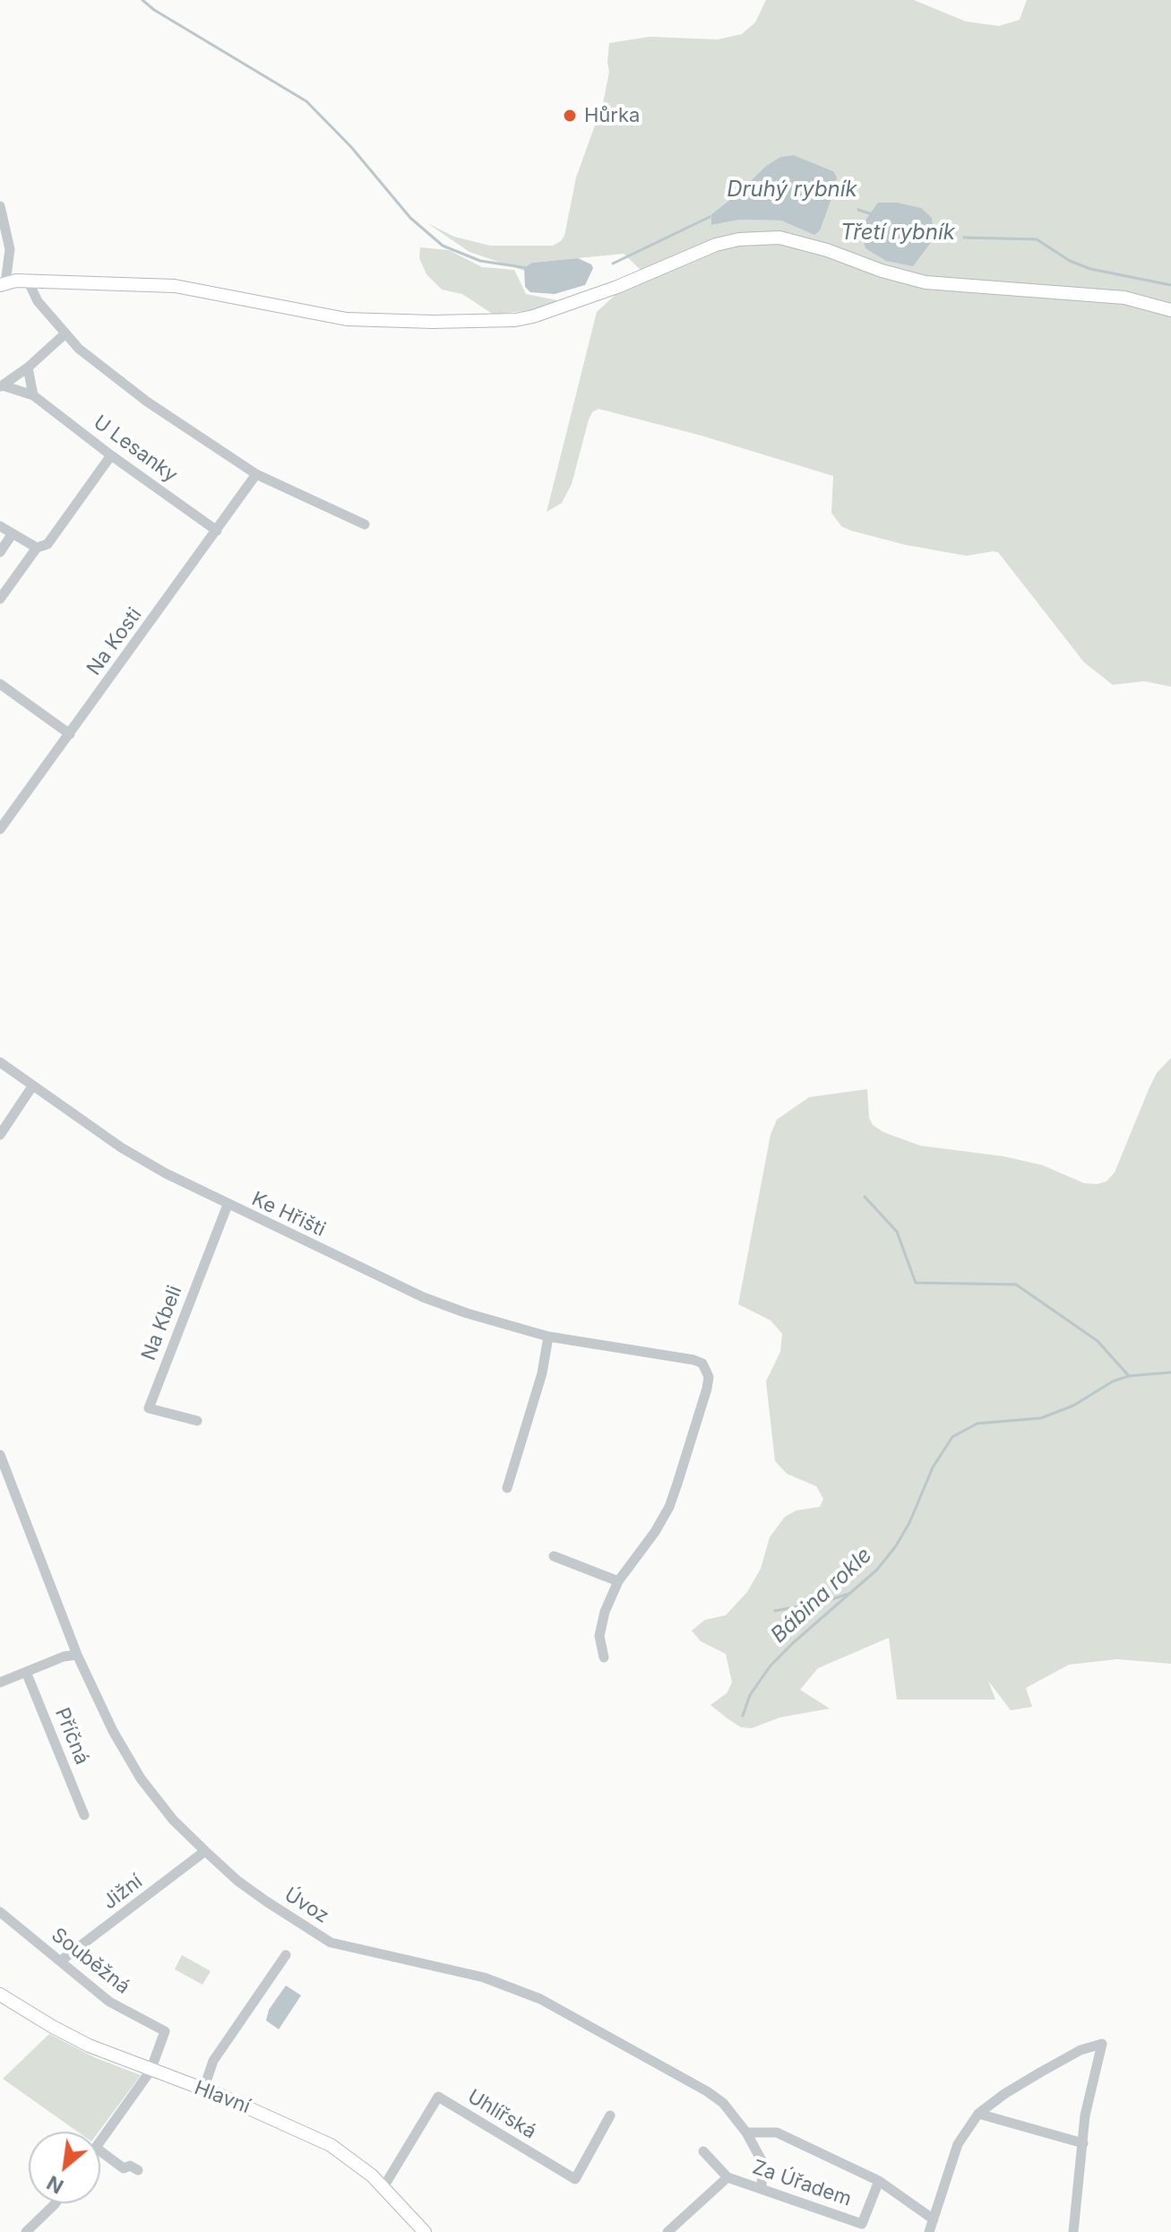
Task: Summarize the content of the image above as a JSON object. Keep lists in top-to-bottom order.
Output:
{
  "streets": {
    "street": [
      "U Lesanky",
      "Na Kosti",
      "Ke Hřišti",
      "Na Kbeli",
      "Příčná",
      "Jižní",
      "Úvoz",
      "Souběžná",
      "Hlavní",
      "Uhlířská",
      "Za Úřadem"
    ]
  },
  "crossings": [
    ["U Lesanky", "Na Kosti"],
    ["Ke Hřišti", "Na Kbeli"],
    ["Jižní", "Úvoz"],
    ["Jižní", "Souběžná"],
    ["Úvoz", "Za Úřadem"],
    ["Souběžná", "Hlavní"],
    ["Hlavní", "Uhlířská"]
  ],
  "water": ["Druhý rybník", "Třetí rybník", "Bábina rokle"],
  "places": ["Hůrka"],
  "north": "bottom left"
}
